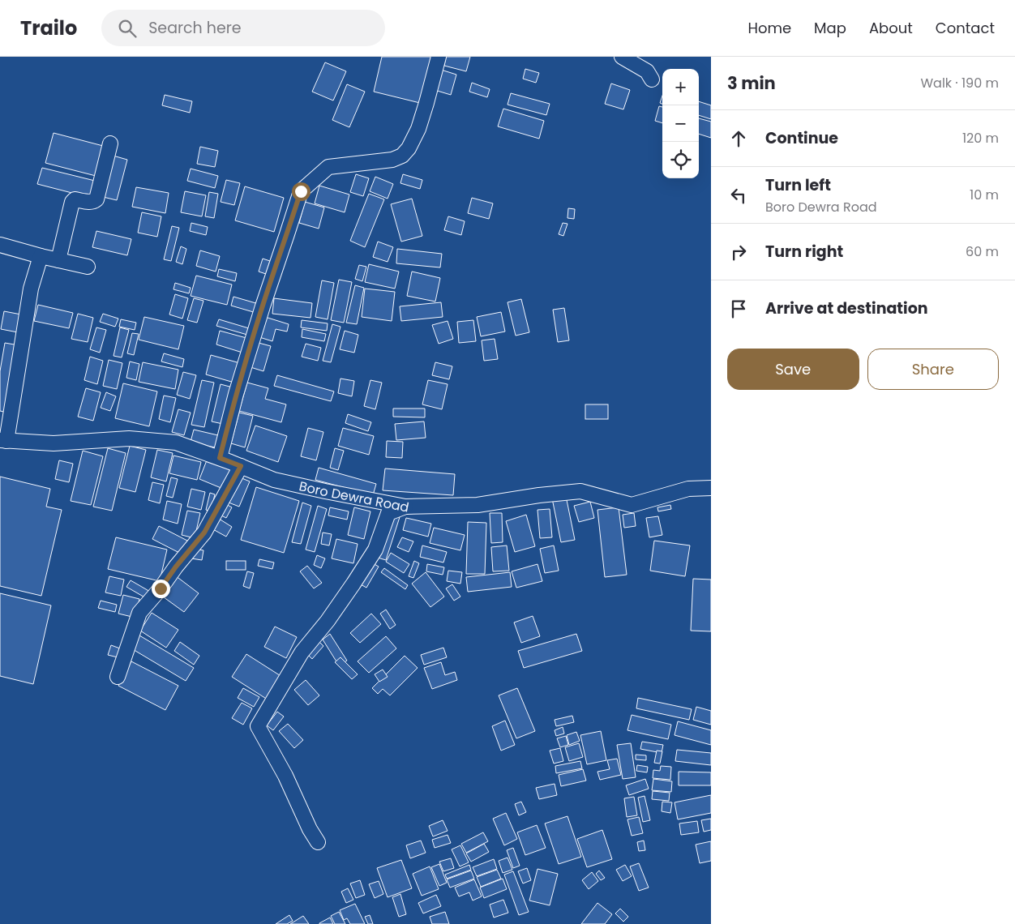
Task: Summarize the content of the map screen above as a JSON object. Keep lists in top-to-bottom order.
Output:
{
  "streets": {
    "street": ["Boro Dewra Road"]
  },
  "page": {
    "header": "Trailo",
    "search": "Search here",
    "nav": [
      "Home",
      "Map",
      "About",
      "Contact"
    ],
    "heading": ["3 min", "Walk · 190 m"],
    "map_buttons": ["+", "−"],
    "list": [
      ["Continue", "120 m"],
      ["Turn left", "Boro Dewra Road", "10 m"],
      ["Turn right", "60 m"],
      "Arrive at destination"
    ],
    "buttons": ["Save", "Share"]
  }
}
